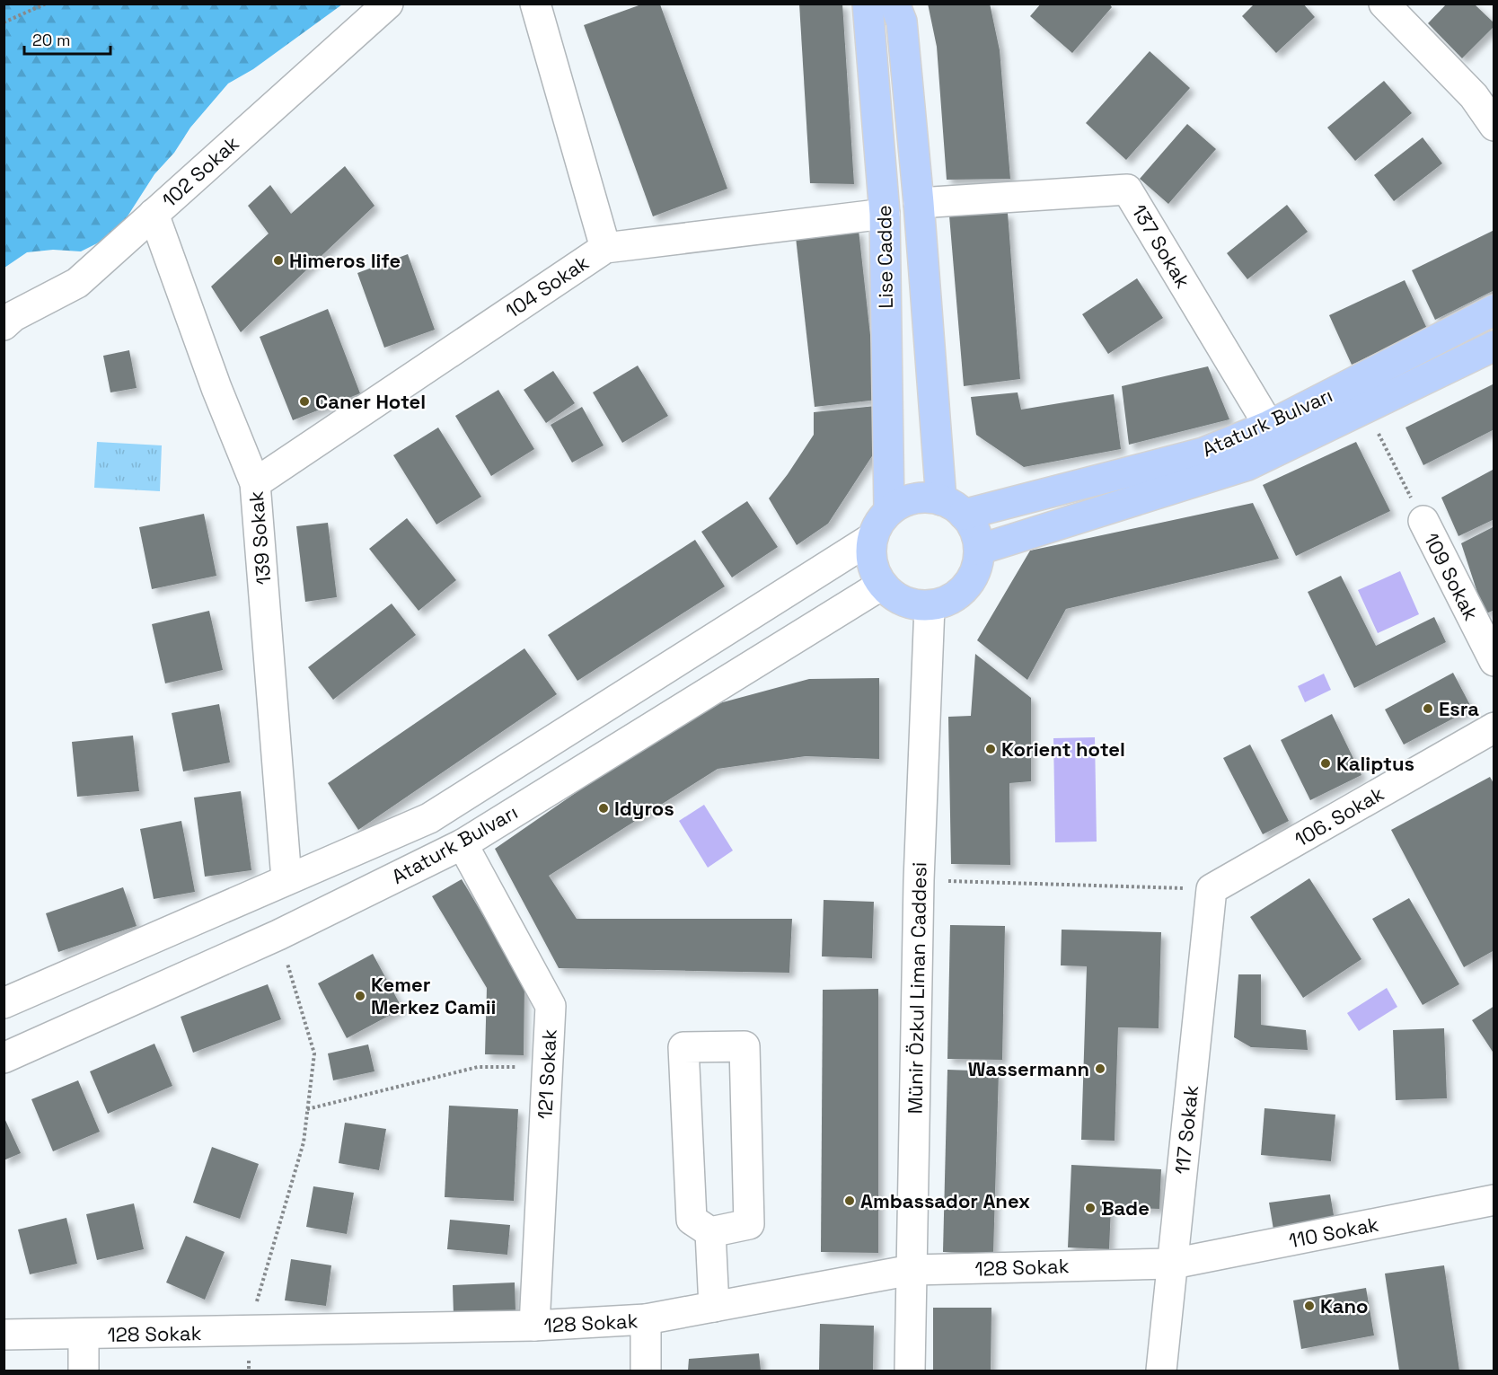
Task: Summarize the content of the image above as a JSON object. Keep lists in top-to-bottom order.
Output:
{
  "streets": {
    "main road": ["Lise Cadde", "Ataturk Bulvarı"],
    "street": [
      "102 Sokak",
      "137 Sokak",
      "104 Sokak",
      "139 Sokak",
      "109 Sokak",
      "106. Sokak",
      "Münir Özkul Liman Caddesi",
      "121 Sokak",
      "117 Sokak",
      "110 Sokak",
      "128 Sokak"
    ]
  },
  "crossings": [
    ["102 Sokak", "139 Sokak"],
    ["137 Sokak", "Lise Cadde"],
    ["137 Sokak", "Ataturk Bulvarı"],
    ["Lise Cadde", "104 Sokak"],
    ["Lise Cadde", "Ataturk Bulvarı"],
    ["Lise Cadde", "Münir Özkul Liman Caddesi"],
    ["104 Sokak", "139 Sokak"],
    ["Ataturk Bulvarı", "139 Sokak"],
    ["Ataturk Bulvarı", "Münir Özkul Liman Caddesi"],
    ["Ataturk Bulvarı", "121 Sokak"],
    ["106. Sokak", "117 Sokak"],
    ["Münir Özkul Liman Caddesi", "128 Sokak"],
    ["121 Sokak", "128 Sokak"],
    ["117 Sokak", "110 Sokak"],
    ["117 Sokak", "128 Sokak"],
    ["110 Sokak", "128 Sokak"]
  ],
  "places": [
    "Himeros life",
    "Caner Hotel",
    "Esra",
    "Korient hotel",
    "Kaliptus",
    "Idyros",
    "Kemer Merkez Camii",
    "Wassermann",
    "Ambassador Anex",
    "Bade",
    "Kano"
  ],
  "scale_bar": "20 m"
}
